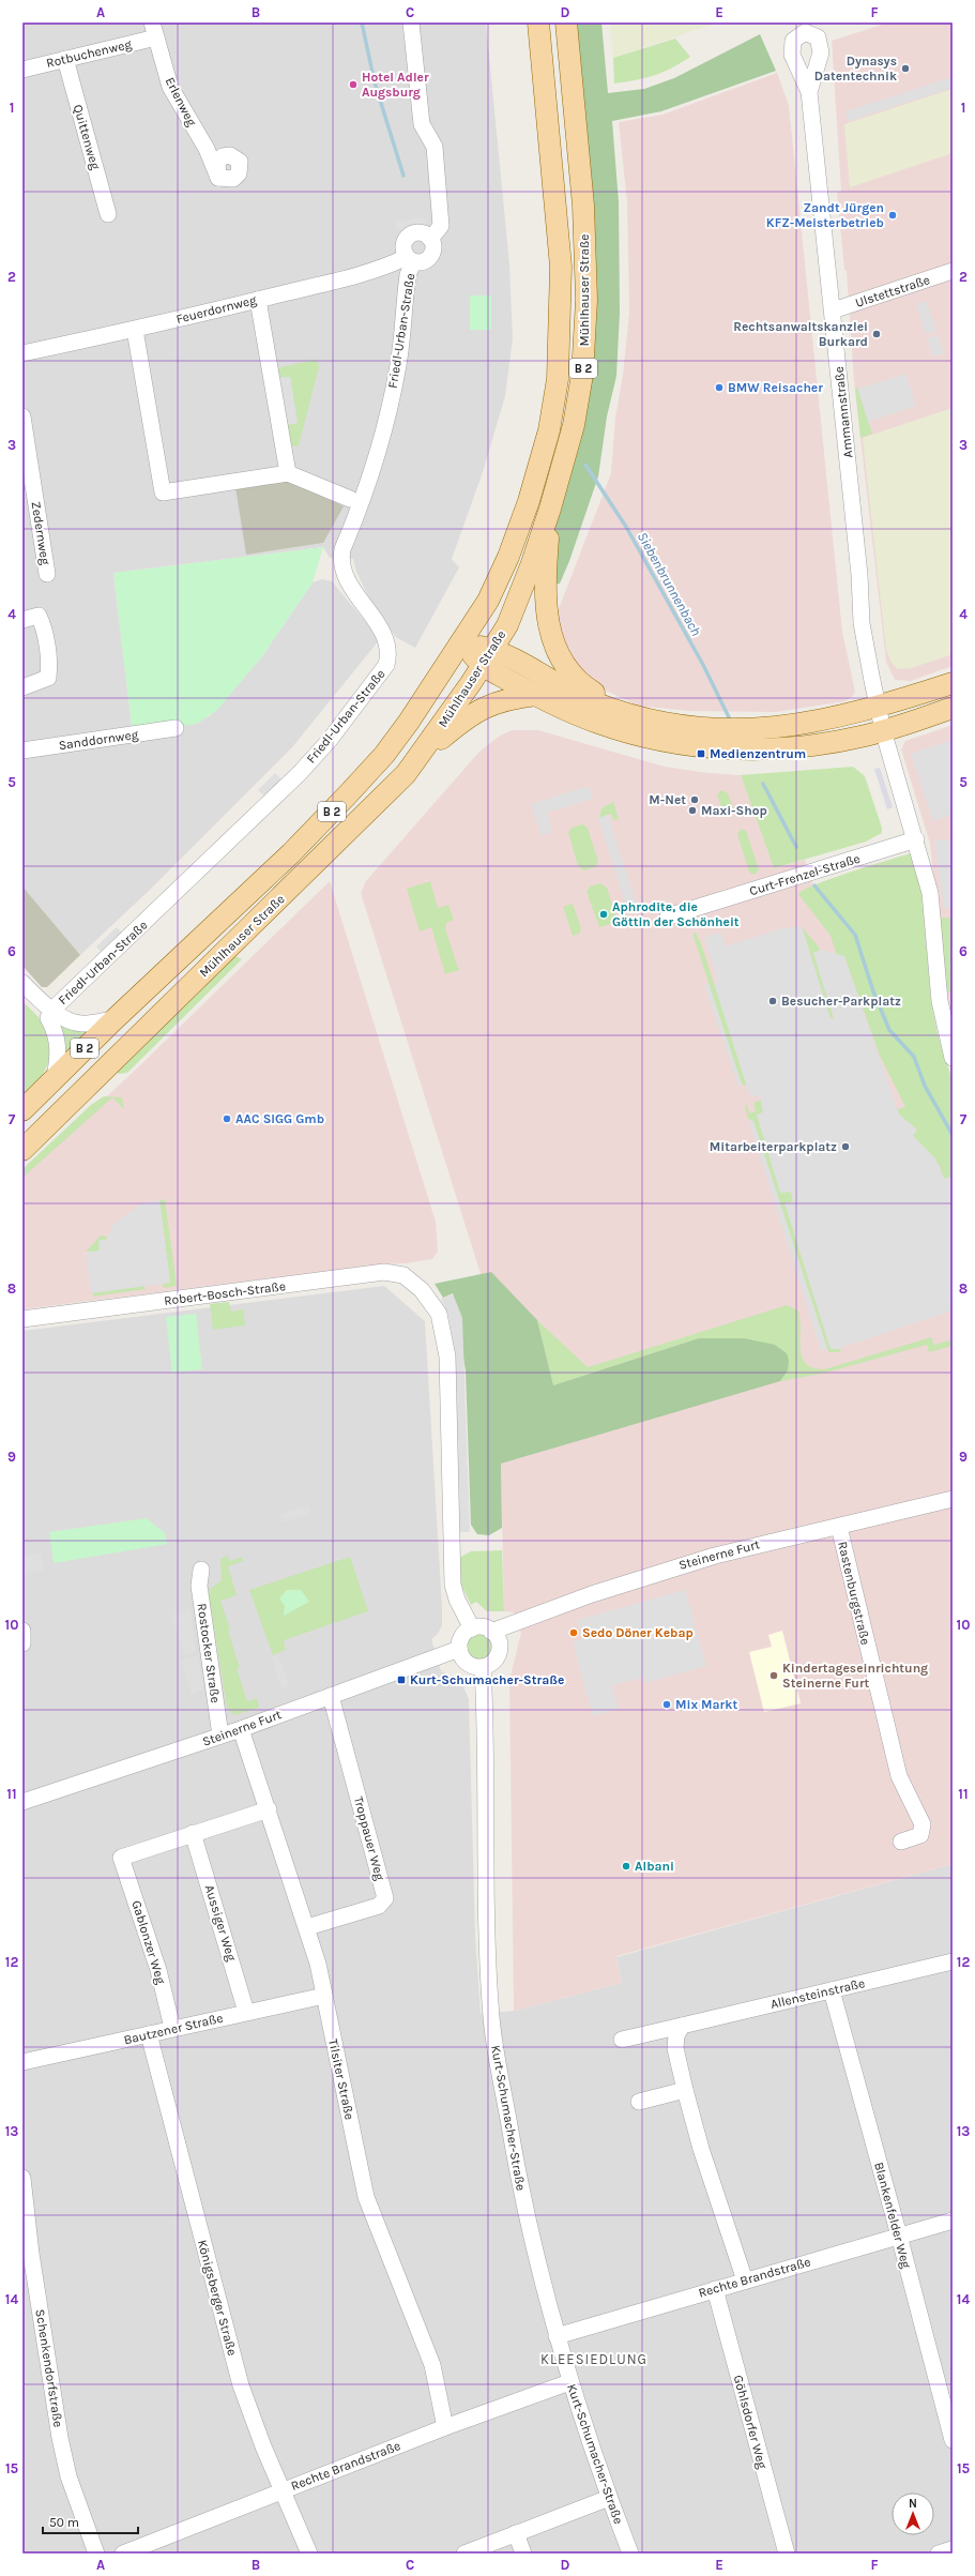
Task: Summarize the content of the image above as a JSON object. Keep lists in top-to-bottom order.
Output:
{
  "streets": {
    "main road": ["Mühlhauser Straße", "B 2"],
    "street": [
      "Rotbuchenweg",
      "Erlenweg",
      "Quittenweg",
      "Ulstettstraße",
      "Feuerdornweg",
      "Friedl-Urban-Straße",
      "Ammannstraße",
      "Zedernweg",
      "Sanddornweg",
      "Curt-Frenzel-Straße",
      "Robert-Bosch-Straße",
      "Steinerne Furt",
      "Rastenburgstraße",
      "Rostocker Straße",
      "Troppauer Weg",
      "Aussiger Weg",
      "Gablonzer Weg",
      "Allensteinstraße",
      "Bautzener Straße",
      "Tilsiter Straße",
      "Kurt-Schumacher-Straße",
      "Blankenfelder Weg",
      "Rechte Brandstraße",
      "Königsberger Straße",
      "Schenkendorfstraße",
      "Göhlsdorfer Weg"
    ]
  },
  "crossings": [
    ["Rotbuchenweg", "Erlenweg"],
    ["Rotbuchenweg", "Quittenweg"],
    ["Mühlhauser Straße", "Friedl-Urban-Straße"],
    ["Ulstettstraße", "Ammannstraße"],
    ["Feuerdornweg", "Friedl-Urban-Straße"],
    ["Robert-Bosch-Straße", "Steinerne Furt"],
    ["Robert-Bosch-Straße", "Kurt-Schumacher-Straße"],
    ["Steinerne Furt", "Rastenburgstraße"],
    ["Steinerne Furt", "Rostocker Straße"],
    ["Steinerne Furt", "Troppauer Weg"],
    ["Steinerne Furt", "Tilsiter Straße"],
    ["Steinerne Furt", "Kurt-Schumacher-Straße"],
    ["Troppauer Weg", "Tilsiter Straße"],
    ["Aussiger Weg", "Gablonzer Weg"],
    ["Aussiger Weg", "Bautzener Straße"],
    ["Gablonzer Weg", "Bautzener Straße"],
    ["Allensteinstraße", "Blankenfelder Weg"],
    ["Bautzener Straße", "Tilsiter Straße"],
    ["Bautzener Straße", "Königsberger Straße"],
    ["Tilsiter Straße", "Rechte Brandstraße"],
    ["Kurt-Schumacher-Straße", "Rechte Brandstraße"],
    ["Blankenfelder Weg", "Rechte Brandstraße"],
    ["Rechte Brandstraße", "Königsberger Straße"],
    ["Rechte Brandstraße", "Göhlsdorfer Weg"]
  ],
  "districts": ["KLEESIEDLUNG"],
  "water": ["Siebenbrunnenbach"],
  "places": {
    "other": [
      "Dynasys Datentechnik",
      "Hotel Adler Augsburg",
      "Zandt Jürgen KFZ-Meisterbetrieb",
      "Rechtsanwaltskanzlei Burkard",
      "BMW Reisacher",
      "M-Net",
      "Maxi-Shop",
      "Aphrodite, die Göttin der Schönheit",
      "Besucher-Parkplatz",
      "AAC SIGG Gmb",
      "Mitarbeiterparkplatz",
      "Sedo Döner Kebap",
      "Kindertageseinrichtung Steinerne Furt",
      "Mix Markt",
      "Albani"
    ],
    "transit": ["Medienzentrum", "Kurt-Schumacher-Straße"]
  },
  "scale_bar": "50 m",
  "north": "top",
  "grid": {
    "columns": [
      "A",
      "B",
      "C",
      "D",
      "E",
      "F"
    ],
    "rows": [
      "1",
      "2",
      "3",
      "4",
      "5",
      "6",
      "7",
      "8",
      "9",
      "10",
      "11",
      "12",
      "13",
      "14",
      "15"
    ]
  }
}
